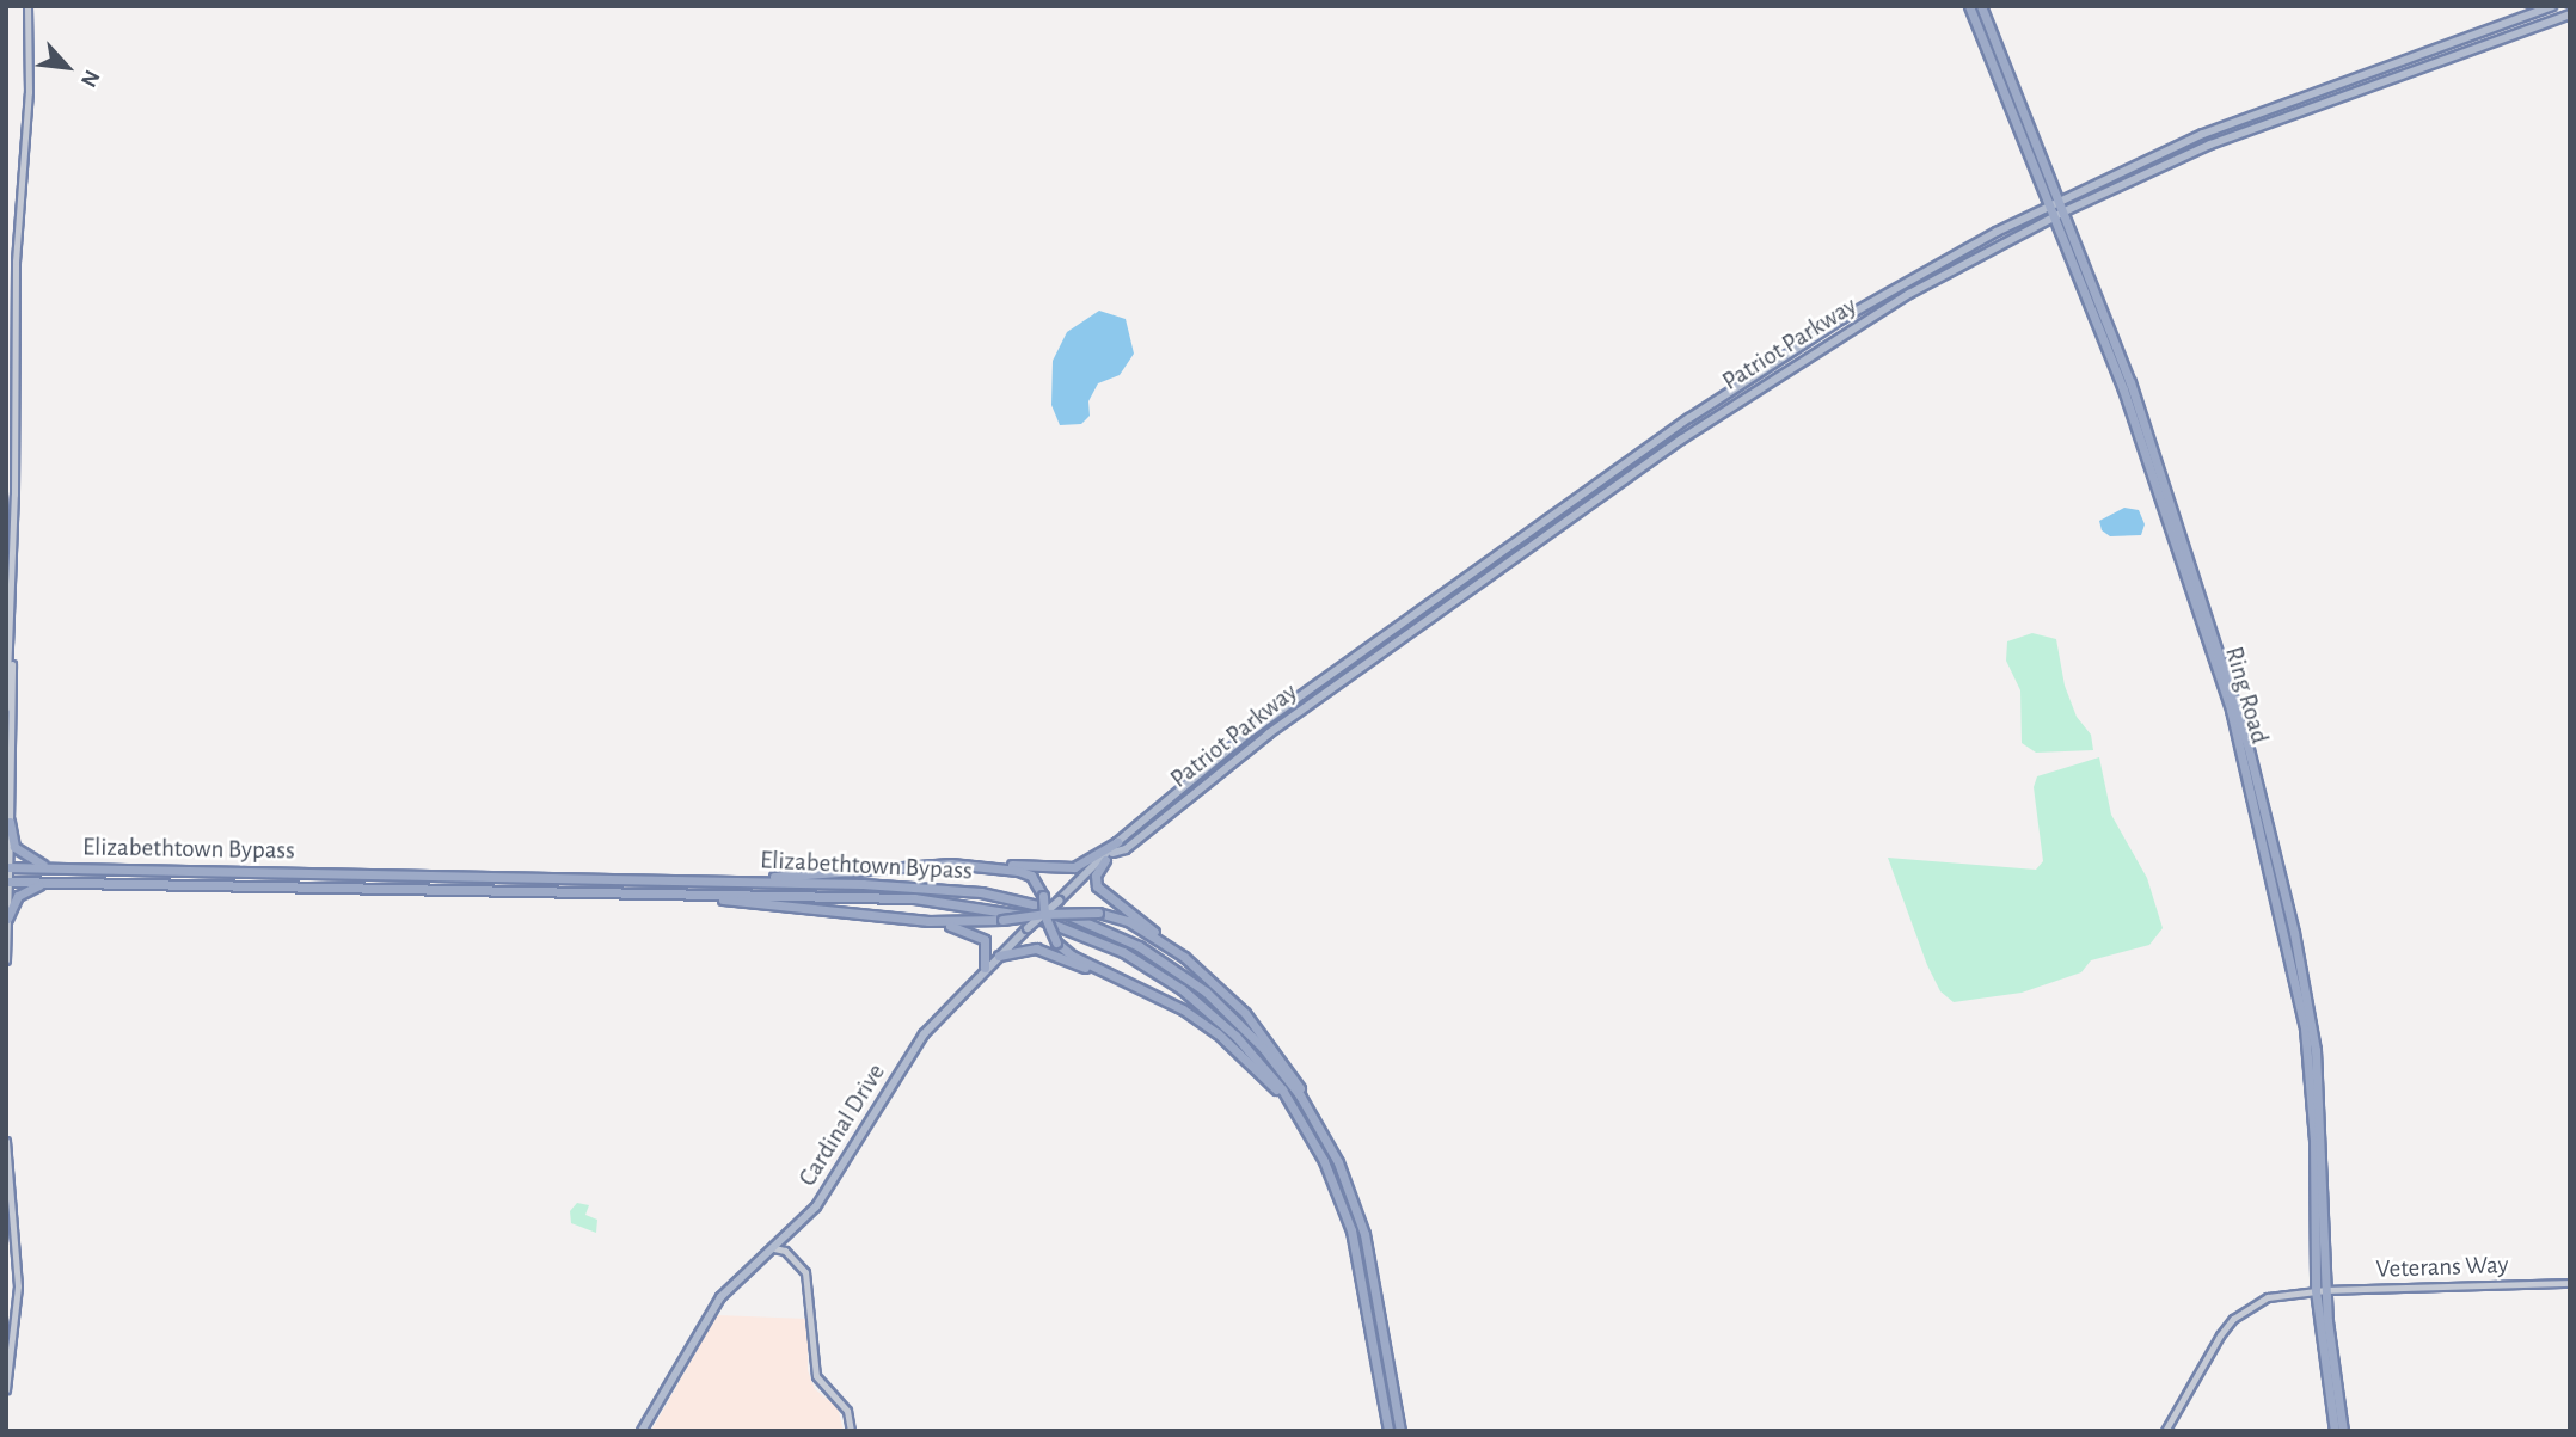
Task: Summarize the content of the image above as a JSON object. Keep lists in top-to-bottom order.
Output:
{
  "streets": {
    "highway": ["Ring Road", "Elizabethtown Bypass"],
    "main road": ["Patriot Parkway", "Cardinal Drive"],
    "street": ["Veterans Way"]
  },
  "crossings": [
    ["Patriot Parkway", "Ring Road"],
    ["Patriot Parkway", "Cardinal Drive"],
    ["Ring Road", "Veterans Way"]
  ],
  "north": "bottom right"
}
